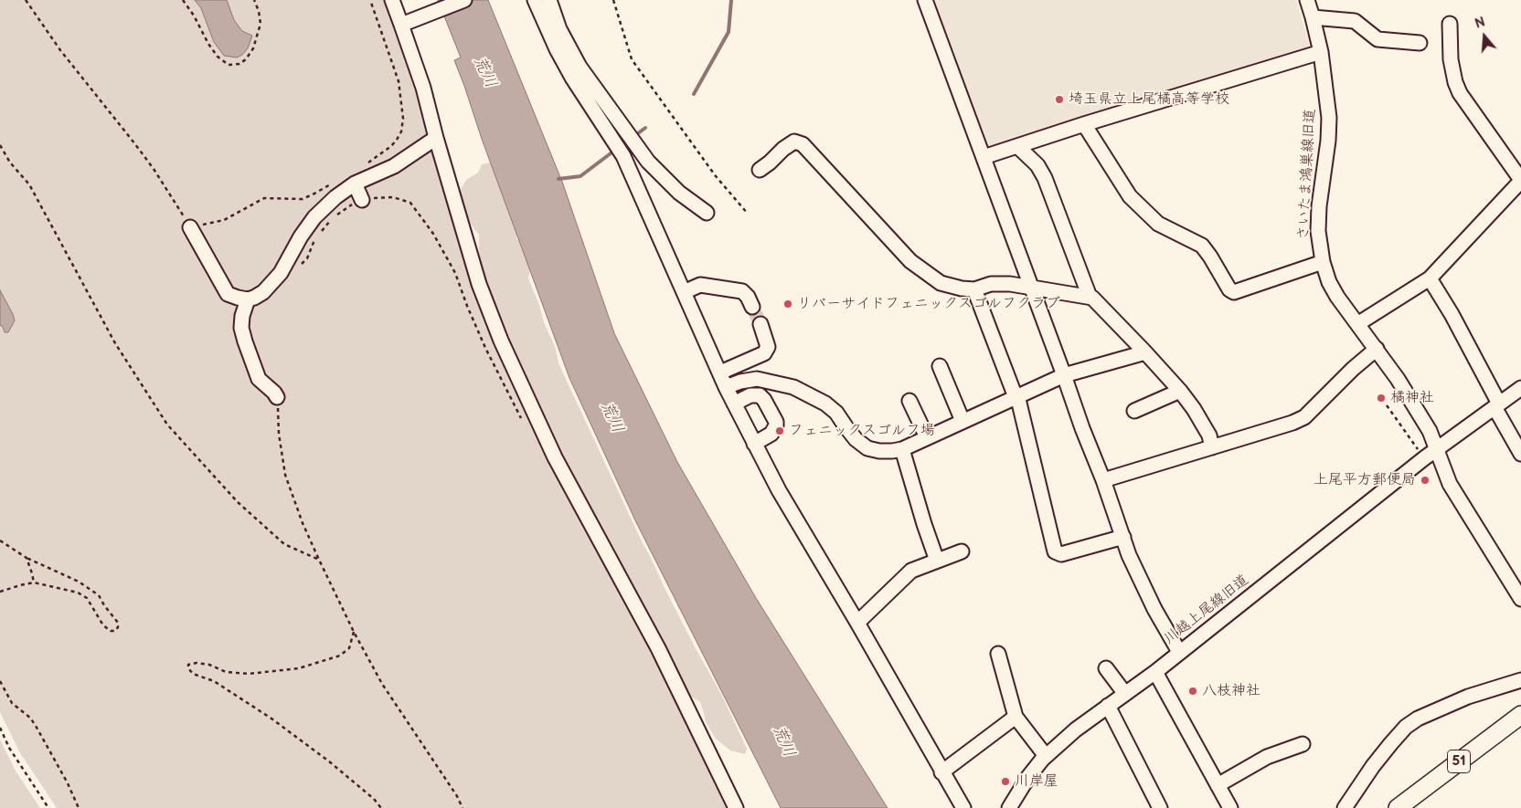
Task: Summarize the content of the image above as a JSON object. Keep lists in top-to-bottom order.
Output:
{
  "streets": {
    "main road": ["51"],
    "street": ["さいたま鴻巣線旧道", "川越上尾線旧道"]
  },
  "crossings": [
    ["さいたま鴻巣線旧道", "川越上尾線旧道"]
  ],
  "water": ["荒川"],
  "places": [
    "埼玉県立上尾橘高等学校",
    "リバーサイドフェニックスゴルフクラブ",
    "橘神社",
    "フェニックスゴルフ場",
    "上尾平方郵便局",
    "八枝神社",
    "川岸屋"
  ],
  "north": "top"
}
